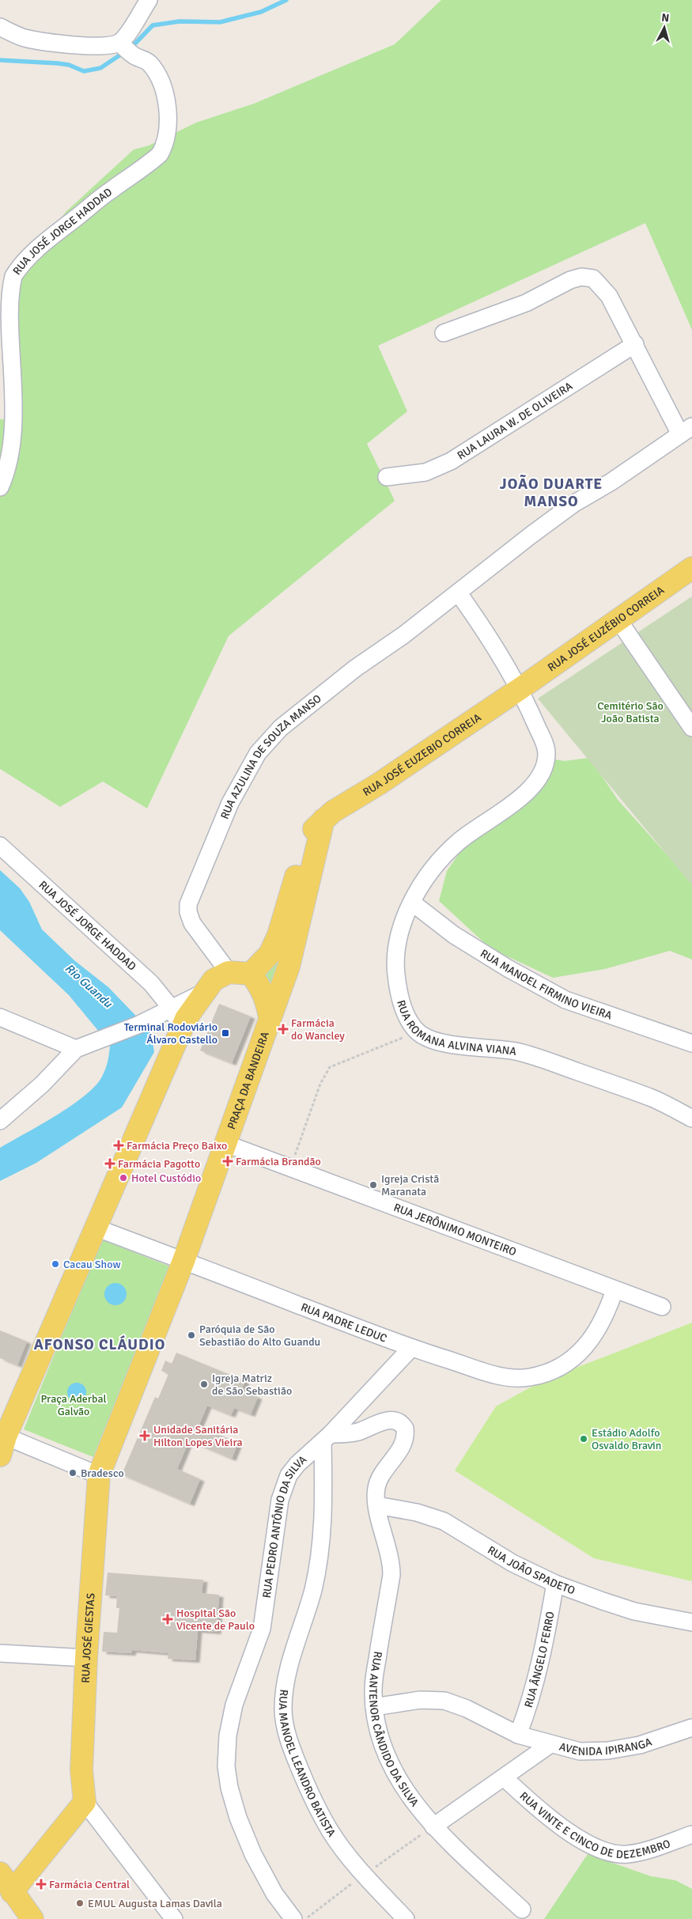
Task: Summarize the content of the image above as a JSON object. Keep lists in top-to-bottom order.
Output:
{
  "streets": {
    "main road": [
      "RUA JOSÉ EUZÉBIO CORREIA",
      "RUA JOSÉ EUZEBIO CORREIA",
      "PRAÇA DA BANDEIRA",
      "RUA JOSÉ GIESTAS"
    ],
    "street": [
      "RUA JOSÉ JORGE HADDAD",
      "RUA LAURA W. DE OLIVEIRA",
      "RUA AZULINA DE SOUZA MANSO",
      "RUA MANOEL FIRMINO VIEIRA",
      "RUA ROMANA ALVINA VIANA",
      "RUA JERÔNIMO MONTEIRO",
      "RUA PADRE LEDUC",
      "RUA PEDRO ANTÔNIO DA SILVA",
      "RUA JOÃO SPADETO",
      "RUA ÂNGELO FERRO",
      "RUA ANTENOR CÂNDIDO DA SILVA",
      "AVENIDA IPIRANGA",
      "RUA MANOEL LEANDRO BATISTA",
      "RUA VINTE E CINCO DE DEZEMBRO"
    ]
  },
  "crossings": [
    ["RUA JOSÉ EUZÉBIO CORREIA", "RUA JOSÉ EUZEBIO CORREIA"],
    ["RUA JOSÉ EUZÉBIO CORREIA", "RUA ROMANA ALVINA VIANA"],
    ["RUA JOSÉ EUZEBIO CORREIA", "RUA ROMANA ALVINA VIANA"],
    ["RUA AZULINA DE SOUZA MANSO", "RUA ROMANA ALVINA VIANA"],
    ["RUA MANOEL FIRMINO VIEIRA", "RUA ROMANA ALVINA VIANA"],
    ["PRAÇA DA BANDEIRA", "RUA JERÔNIMO MONTEIRO"],
    ["PRAÇA DA BANDEIRA", "RUA PADRE LEDUC"],
    ["PRAÇA DA BANDEIRA", "RUA JOSÉ GIESTAS"],
    ["RUA JERÔNIMO MONTEIRO", "RUA PADRE LEDUC"],
    ["RUA PADRE LEDUC", "RUA PEDRO ANTÔNIO DA SILVA"],
    ["RUA PADRE LEDUC", "RUA JOSÉ GIESTAS"],
    ["RUA PEDRO ANTÔNIO DA SILVA", "RUA MANOEL LEANDRO BATISTA"],
    ["RUA JOÃO SPADETO", "RUA ÂNGELO FERRO"],
    ["RUA JOÃO SPADETO", "RUA ANTENOR CÂNDIDO DA SILVA"],
    ["RUA ÂNGELO FERRO", "AVENIDA IPIRANGA"],
    ["RUA ANTENOR CÂNDIDO DA SILVA", "AVENIDA IPIRANGA"]
  ],
  "districts": ["JOÃO DUARTE MANSO", "AFONSO CLÁUDIO"],
  "water": ["Rio Guandu"],
  "parks": ["Cemitério São João Batista", "Praça Aderbal Galvão"],
  "places": {
    "health": [
      "Farmácia do Wancley",
      "Farmácia Preço Baixo",
      "Farmácia Brandão",
      "Farmácia Pagotto",
      "Unidade Sanitária Hilton Lopes Vieira",
      "Hospital São Vicente de Paulo",
      "Farmácia Central"
    ],
    "transit": ["Terminal Rodoviário Álvaro Castello"],
    "other": [
      "Hotel Custódio",
      "Igreja Cristã Maranata",
      "Cacau Show",
      "Paróquia de São Sebastião do Alto Guandu",
      "Igreja Matriz de São Sebastião",
      "Estádio Adolfo Osvaldo Bravin",
      "Bradesco",
      "EMUL Augusta Lamas Davila"
    ]
  },
  "north": "top"
}
